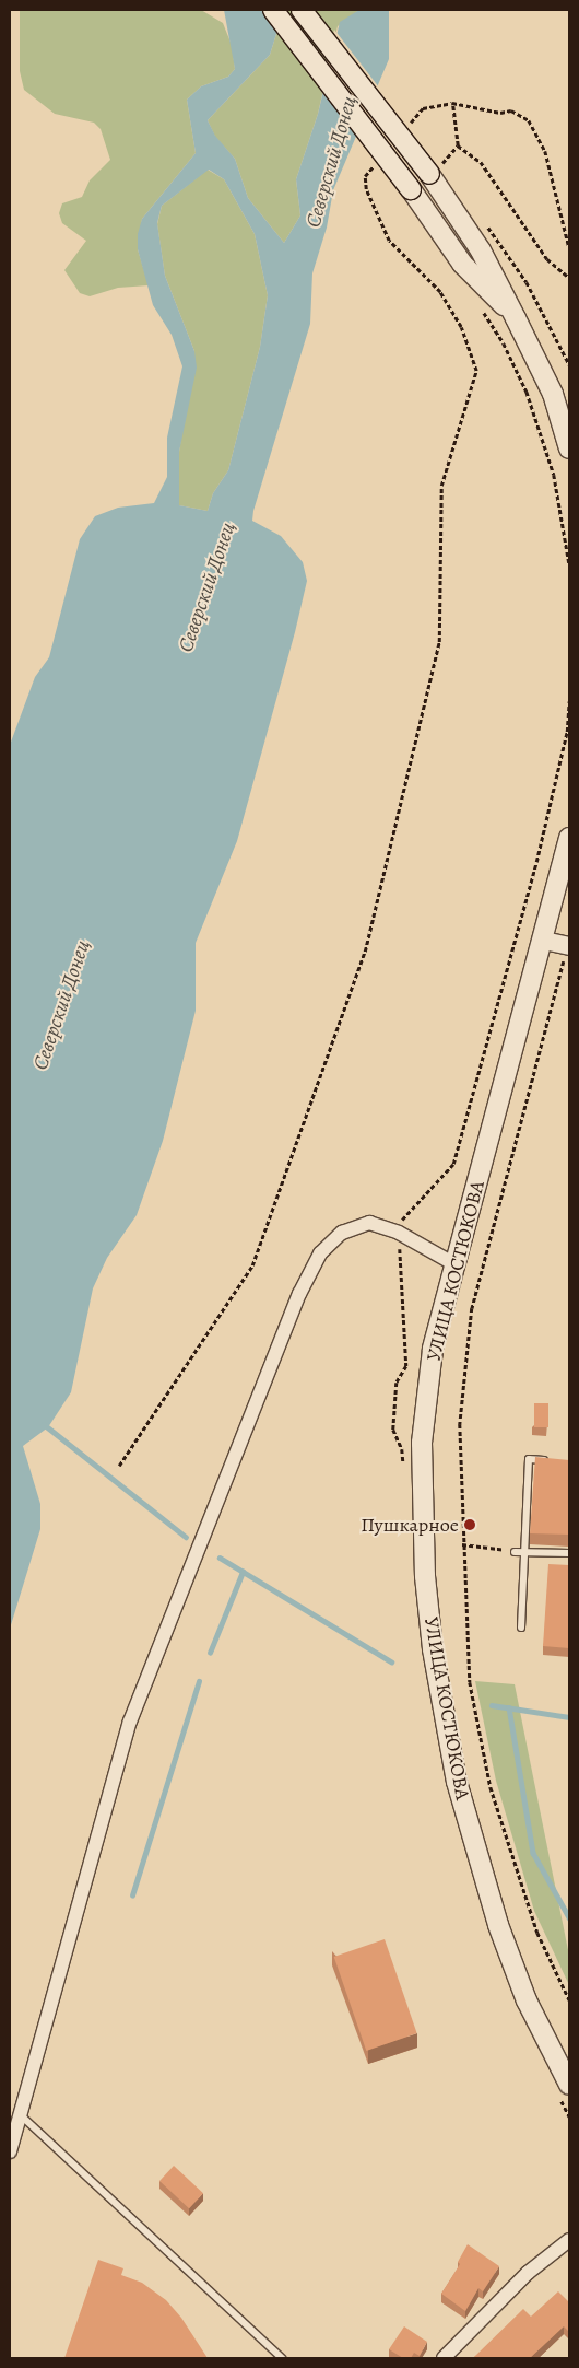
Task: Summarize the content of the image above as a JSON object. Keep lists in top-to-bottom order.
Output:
{
  "streets": {
    "main road": ["УЛИЦА КОСТЮКОВА"]
  },
  "water": ["Северский Донец"],
  "places": ["Пушкарное"]
}
